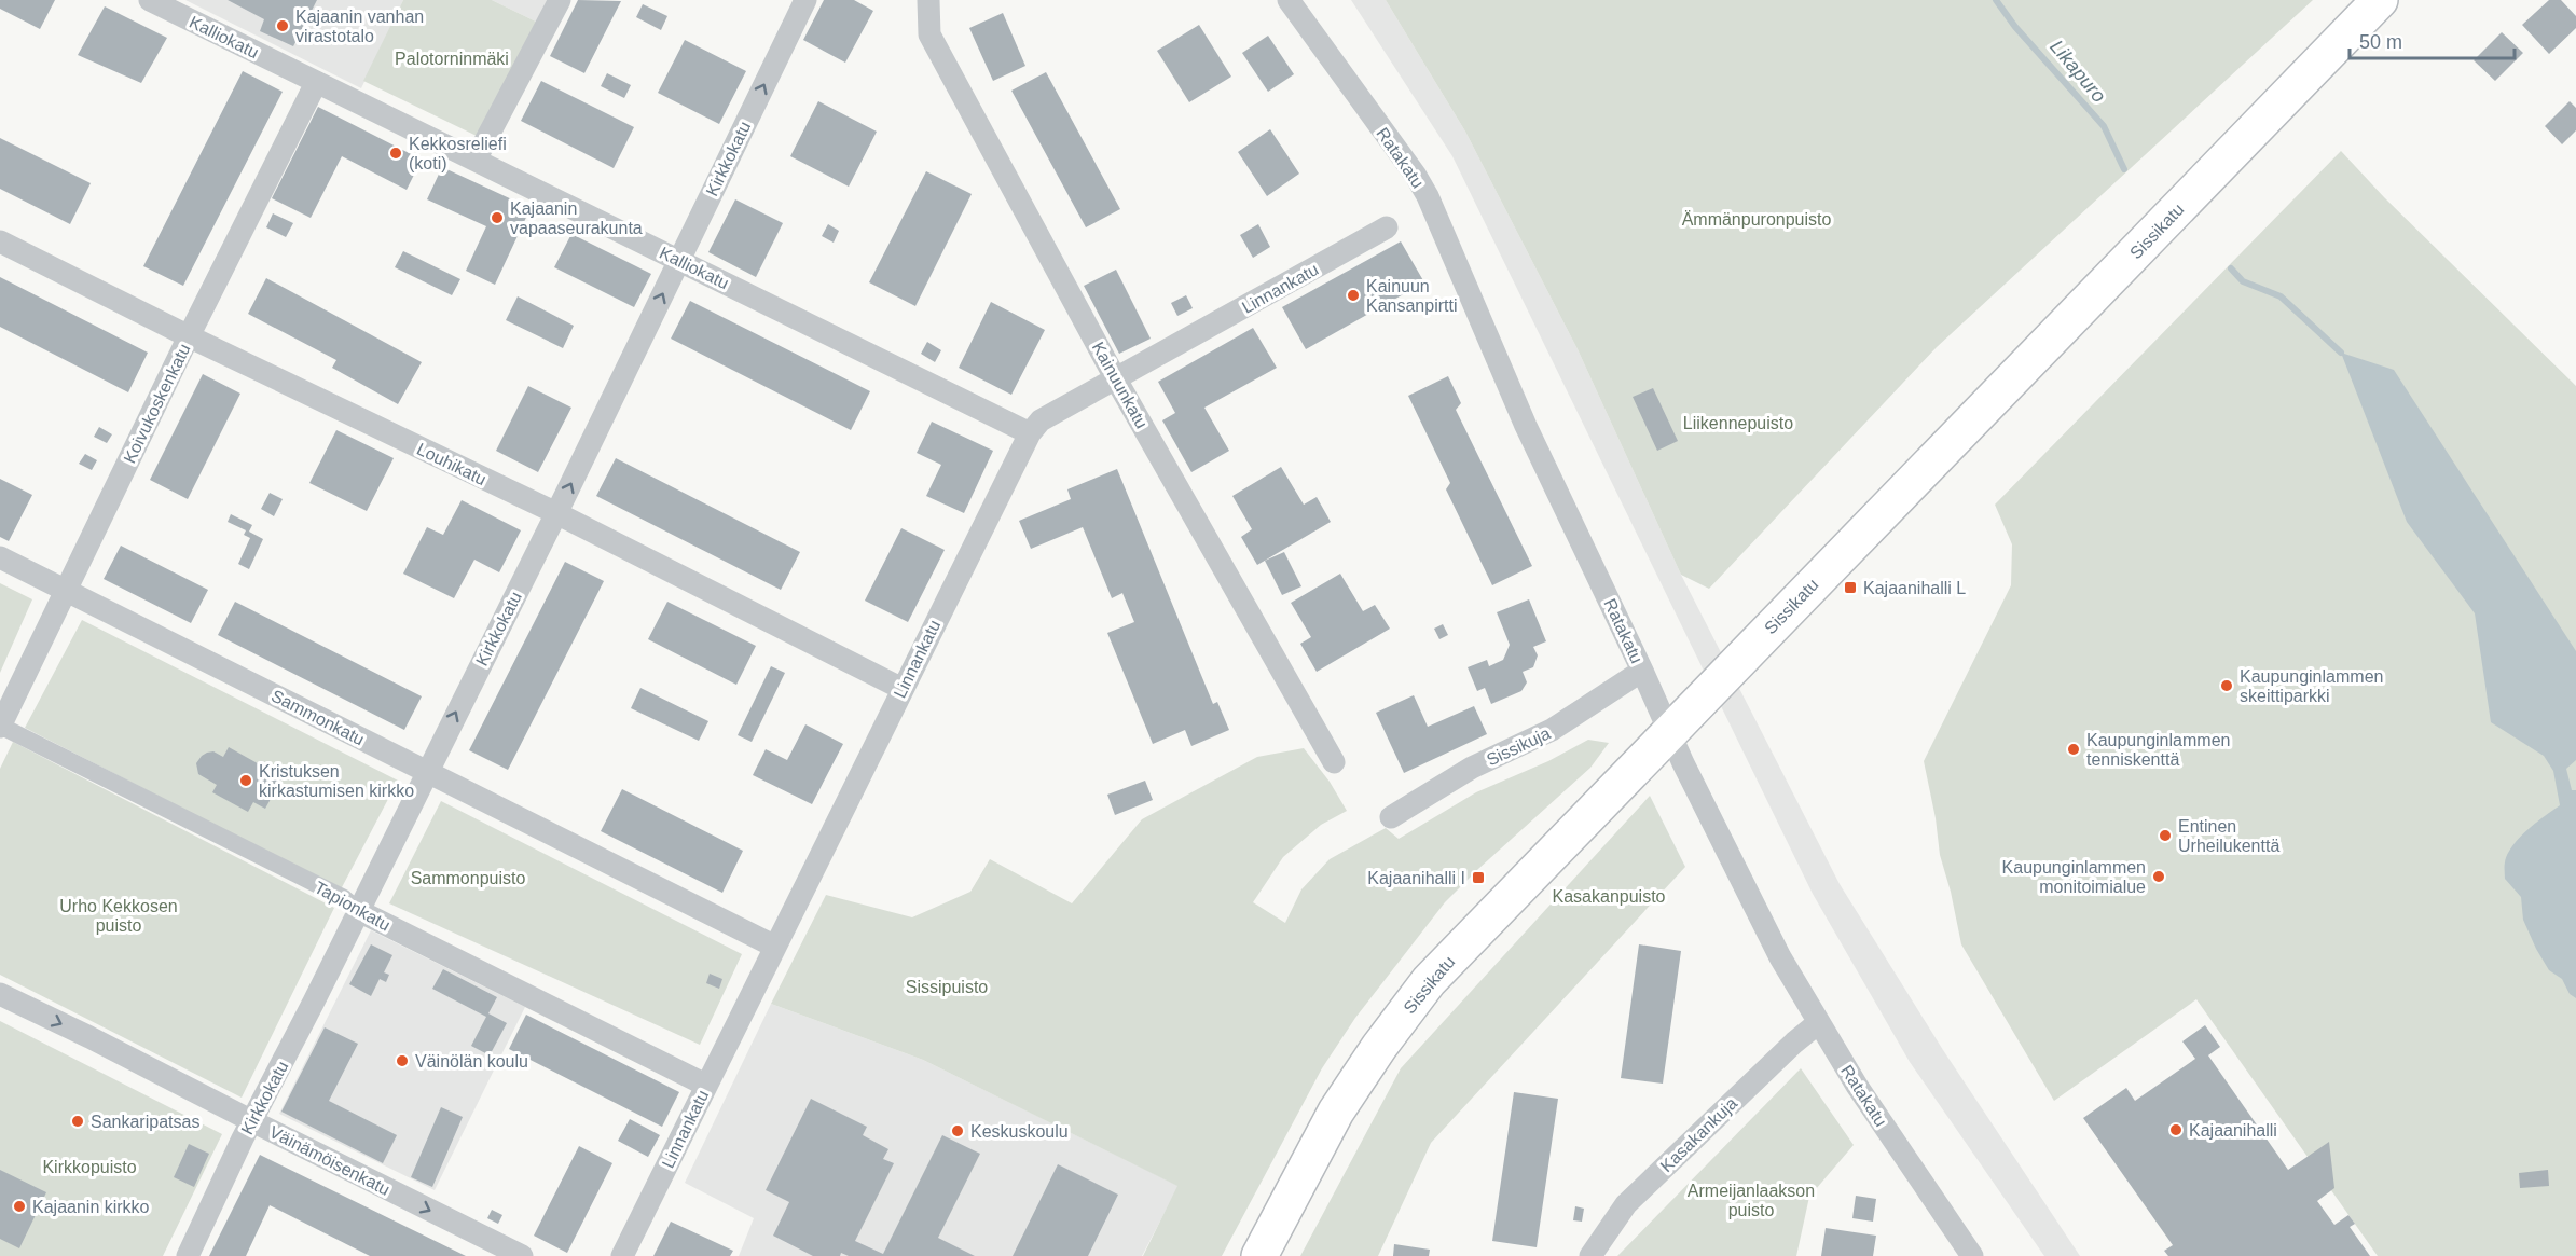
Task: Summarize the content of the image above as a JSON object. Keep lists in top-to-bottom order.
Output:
{
  "streets": {
    "main road": ["Sissikatu"],
    "street": [
      "Kalliokatu",
      "Ratakatu",
      "Kirkkokatu",
      "Linnankatu",
      "Kainuunkatu",
      "Koivukoskenkatu",
      "Louhikatu",
      "Sammonkatu",
      "Sissikuja",
      "Tapionkatu",
      "Kasakankuja",
      "Väinämöisenkatu"
    ]
  },
  "crossings": [
    ["Kalliokatu", "Kirkkokatu"],
    ["Kalliokatu", "Linnankatu"],
    ["Kalliokatu", "Koivukoskenkatu"],
    ["Ratakatu", "Sissikatu"],
    ["Ratakatu", "Sissikuja"],
    ["Ratakatu", "Kasakankuja"],
    ["Kirkkokatu", "Louhikatu"],
    ["Kirkkokatu", "Sammonkatu"],
    ["Kirkkokatu", "Tapionkatu"],
    ["Kirkkokatu", "Väinämöisenkatu"],
    ["Linnankatu", "Kainuunkatu"],
    ["Linnankatu", "Louhikatu"],
    ["Linnankatu", "Sammonkatu"],
    ["Linnankatu", "Tapionkatu"],
    ["Koivukoskenkatu", "Louhikatu"],
    ["Koivukoskenkatu", "Sammonkatu"],
    ["Koivukoskenkatu", "Tapionkatu"]
  ],
  "one_way": ["Kirkkokatu", "Väinämöisenkatu"],
  "water": ["Likapuro"],
  "parks": [
    "Palotorninmäki",
    "Ämmänpuronpuisto",
    "Liikennepuisto",
    "Sammonpuisto",
    "Kasakanpuisto",
    "Urho Kekkosen puisto",
    "Sissipuisto",
    "Kirkkopuisto",
    "Armeijanlaakson puisto"
  ],
  "places": {
    "other": [
      "Kajaanin vanhan virastotalo",
      "Kekkosreliefi (koti)",
      "Kajaanin vapaaseurakunta",
      "Kainuun Kansanpirtti",
      "Kaupunginlammen skeittiparkki",
      "Kaupunginlammen tenniskenttä",
      "Kristuksen kirkastumisen kirkko",
      "Entinen Urheilukenttä",
      "Kaupunginlammen monitoimialue",
      "Väinölän koulu",
      "Sankaripatsas",
      "Kajaanihalli",
      "Keskuskoulu",
      "Kajaanin kirkko"
    ],
    "transit": ["Kajaanihalli L", "Kajaanihalli I"]
  },
  "scale_bar": "50 m"
}
